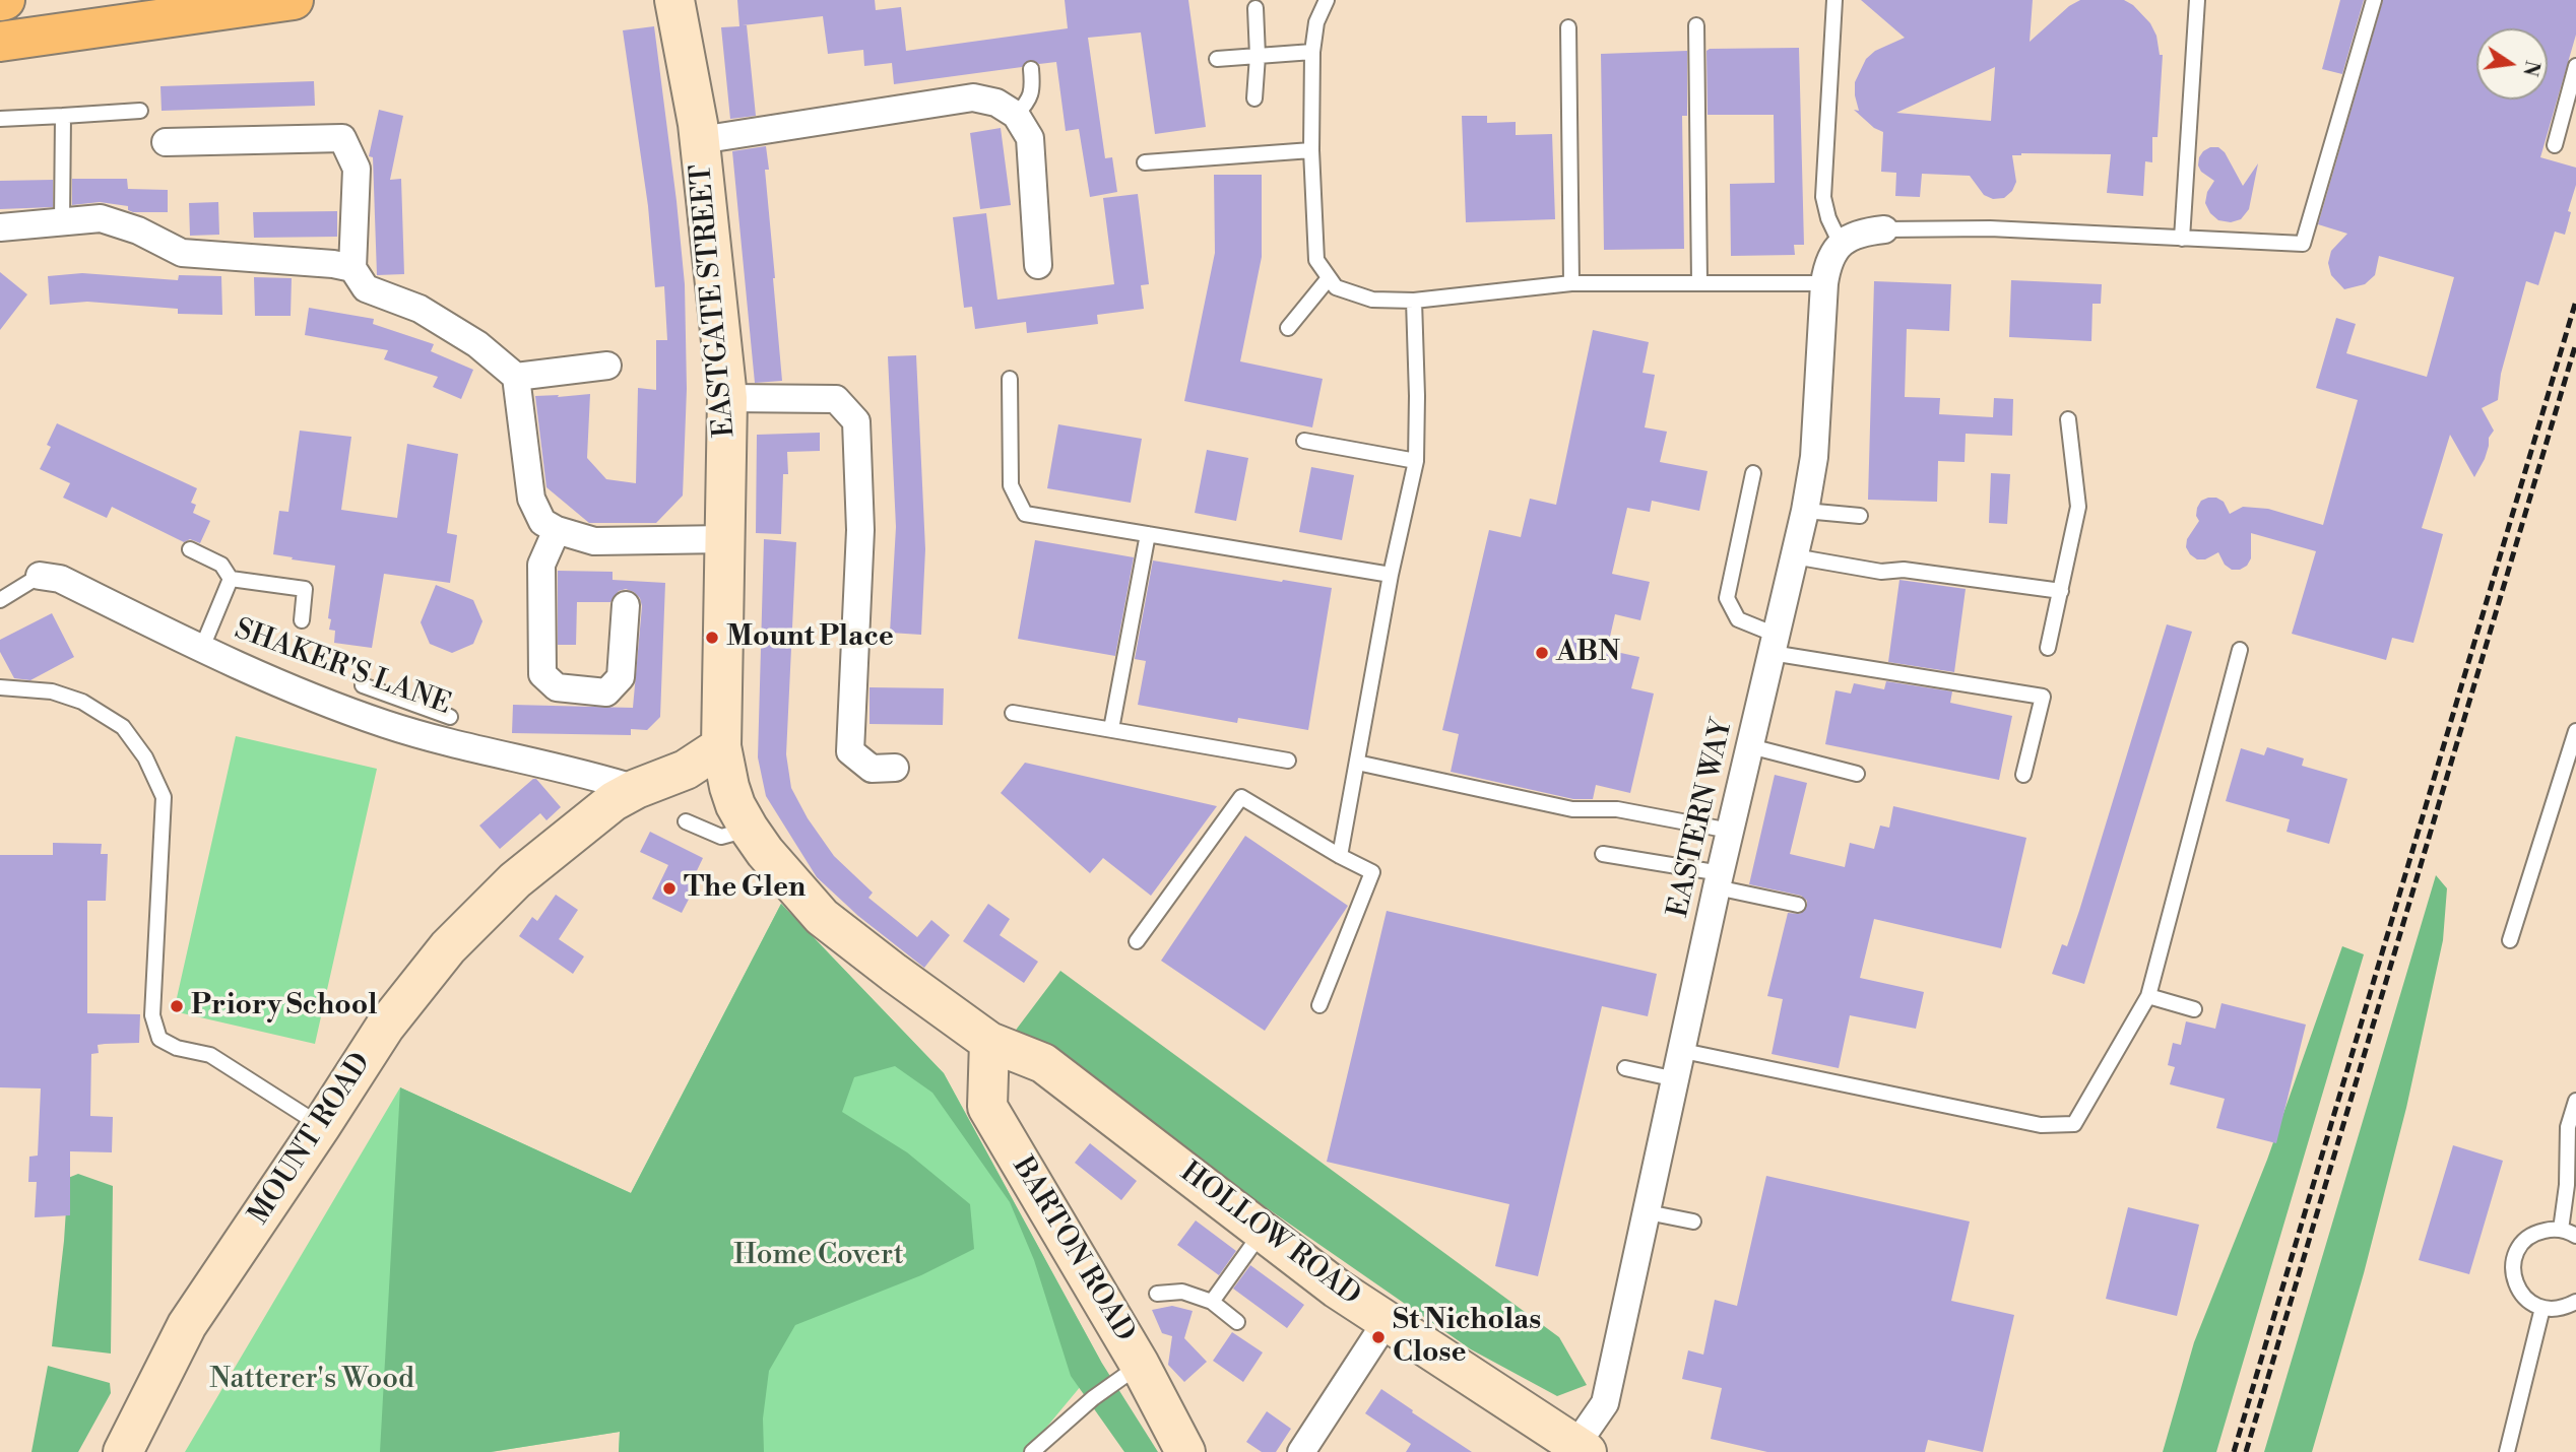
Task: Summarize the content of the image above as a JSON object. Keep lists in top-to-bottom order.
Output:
{
  "streets": {
    "street": [
      "EASTGATE STREET",
      "SHAKER'S LANE",
      "EASTERN WAY",
      "MOUNT ROAD",
      "HOLLOW ROAD",
      "BARTON ROAD"
    ]
  },
  "crossings": [
    ["EASTGATE STREET", "MOUNT ROAD"],
    ["EASTGATE STREET", "HOLLOW ROAD"],
    ["EASTGATE STREET", "BARTON ROAD"],
    ["SHAKER'S LANE", "MOUNT ROAD"],
    ["EASTERN WAY", "HOLLOW ROAD"],
    ["HOLLOW ROAD", "BARTON ROAD"]
  ],
  "parks": ["Home Covert", "Natterer's Wood"],
  "places": [
    "Mount Place",
    "ABN",
    "The Glen",
    "Priory School",
    "St Nicholas Close"
  ],
  "north": "right"
}
